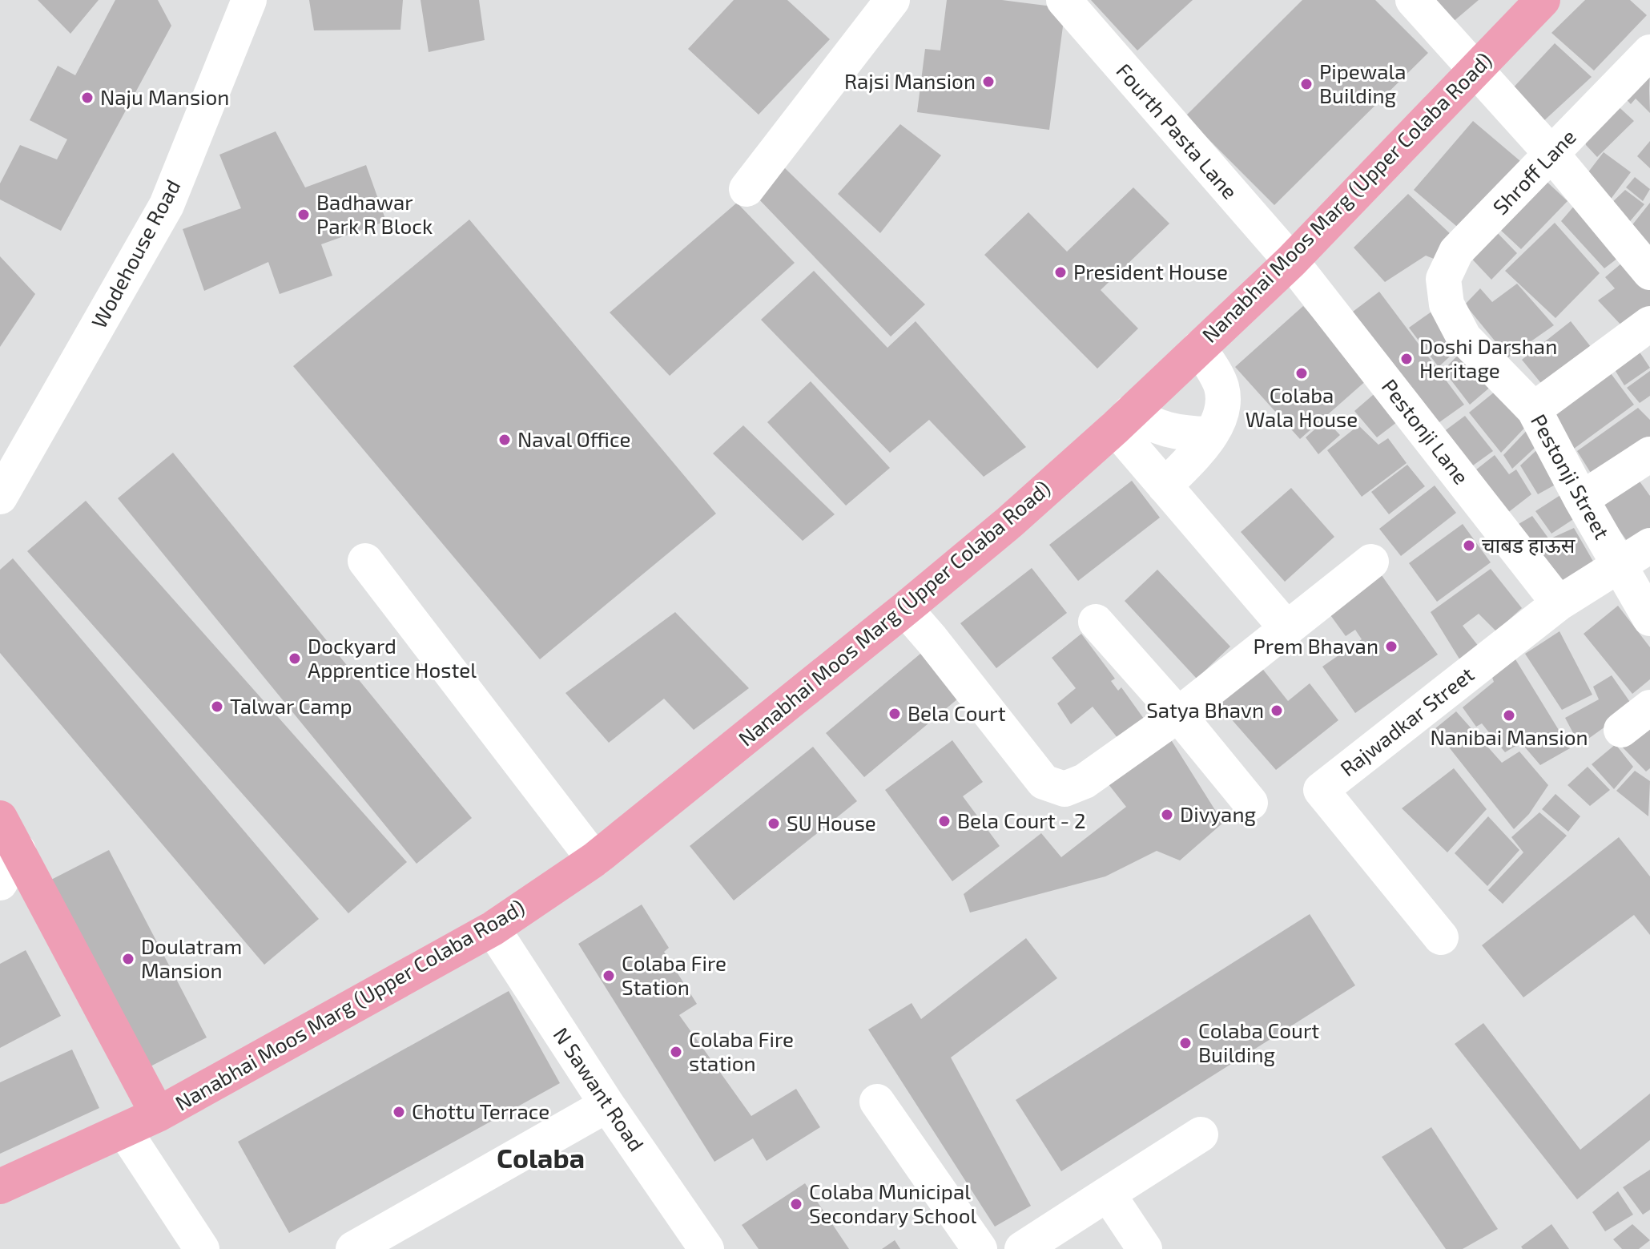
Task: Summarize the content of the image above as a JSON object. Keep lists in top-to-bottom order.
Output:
{
  "streets": {
    "main road": ["Nanabhai Moos Marg (Upper Colaba Road)"],
    "street": [
      "Fourth Pasta Lane",
      "Shroff Lane",
      "Wodehouse Road",
      "Pestonji Lane",
      "Pestonji Street",
      "Rajwadkar Street",
      "N Sawant Road"
    ]
  },
  "crossings": [
    ["Fourth Pasta Lane", "Nanabhai Moos Marg (Upper Colaba Road)"],
    ["Fourth Pasta Lane", "Pestonji Lane"],
    ["Shroff Lane", "Pestonji Street"],
    ["Nanabhai Moos Marg (Upper Colaba Road)", "Pestonji Lane"],
    ["Nanabhai Moos Marg (Upper Colaba Road)", "N Sawant Road"],
    ["Pestonji Lane", "Rajwadkar Street"],
    ["Pestonji Street", "Rajwadkar Street"]
  ],
  "districts": ["Colaba"],
  "places": [
    "Rajsi Mansion",
    "Pipewala Building",
    "Naju Mansion",
    "Badhawar Park R Block",
    "President House",
    "Doshi Darshan Heritage",
    "Colaba Wala House",
    "Naval Office",
    "चाबड हाऊस",
    "Prem Bhavan",
    "Dockyard Apprentice Hostel",
    "Talwar Camp",
    "Satya Bhavn",
    "Bela Court",
    "Nanibai Mansion",
    "Divyang",
    "Bela Court - 2",
    "SU House",
    "Doulatram Mansion",
    "Colaba Fire Station",
    "Colaba Court Building",
    "Colaba Fire station",
    "Chottu Terrace",
    "Colaba Municipal Secondary School"
  ]
}
